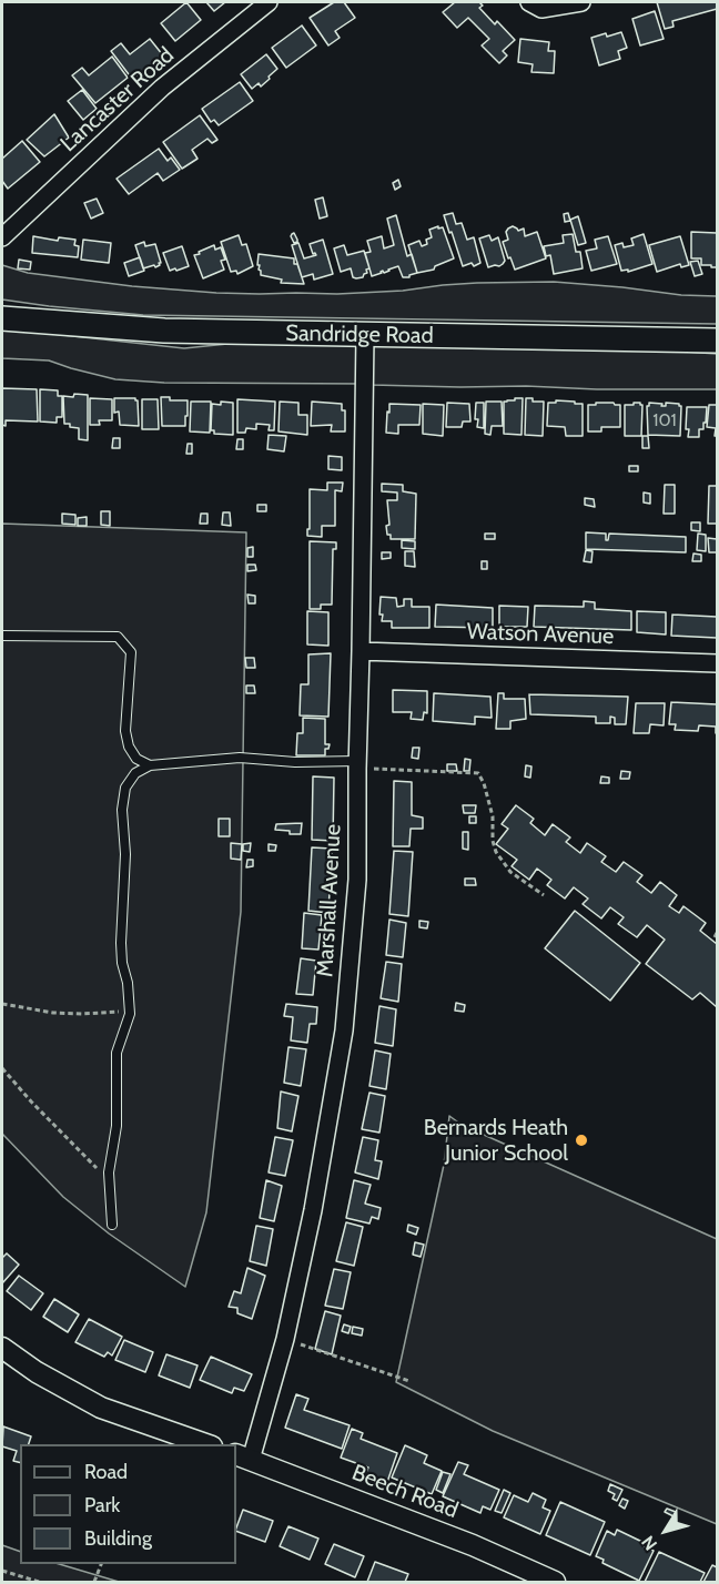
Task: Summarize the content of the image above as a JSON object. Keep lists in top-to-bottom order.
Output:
{
  "streets": {
    "main road": ["Sandridge Road"],
    "street": [
      "Lancaster Road",
      "Watson Avenue",
      "Marshall Avenue",
      "Beech Road"
    ]
  },
  "crossings": [
    ["Sandridge Road", "Marshall Avenue"],
    ["Watson Avenue", "Marshall Avenue"],
    ["Marshall Avenue", "Beech Road"]
  ],
  "places": ["Bernards Heath Junior School"],
  "house_numbers": ["101"],
  "legend": ["Road", "Park", "Building"],
  "north": "bottom left"
}
